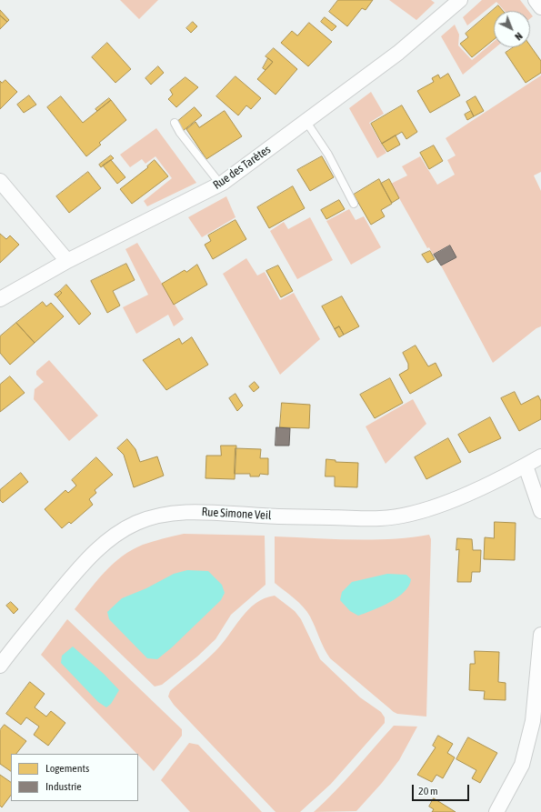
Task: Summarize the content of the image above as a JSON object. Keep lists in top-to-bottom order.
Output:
{
  "streets": {
    "street": ["Rue des Tarètes", "Rue Simone Veil"]
  },
  "legend": ["Logements", "Industrie"],
  "scale_bar": "20 m",
  "north": "bottom right"
}
